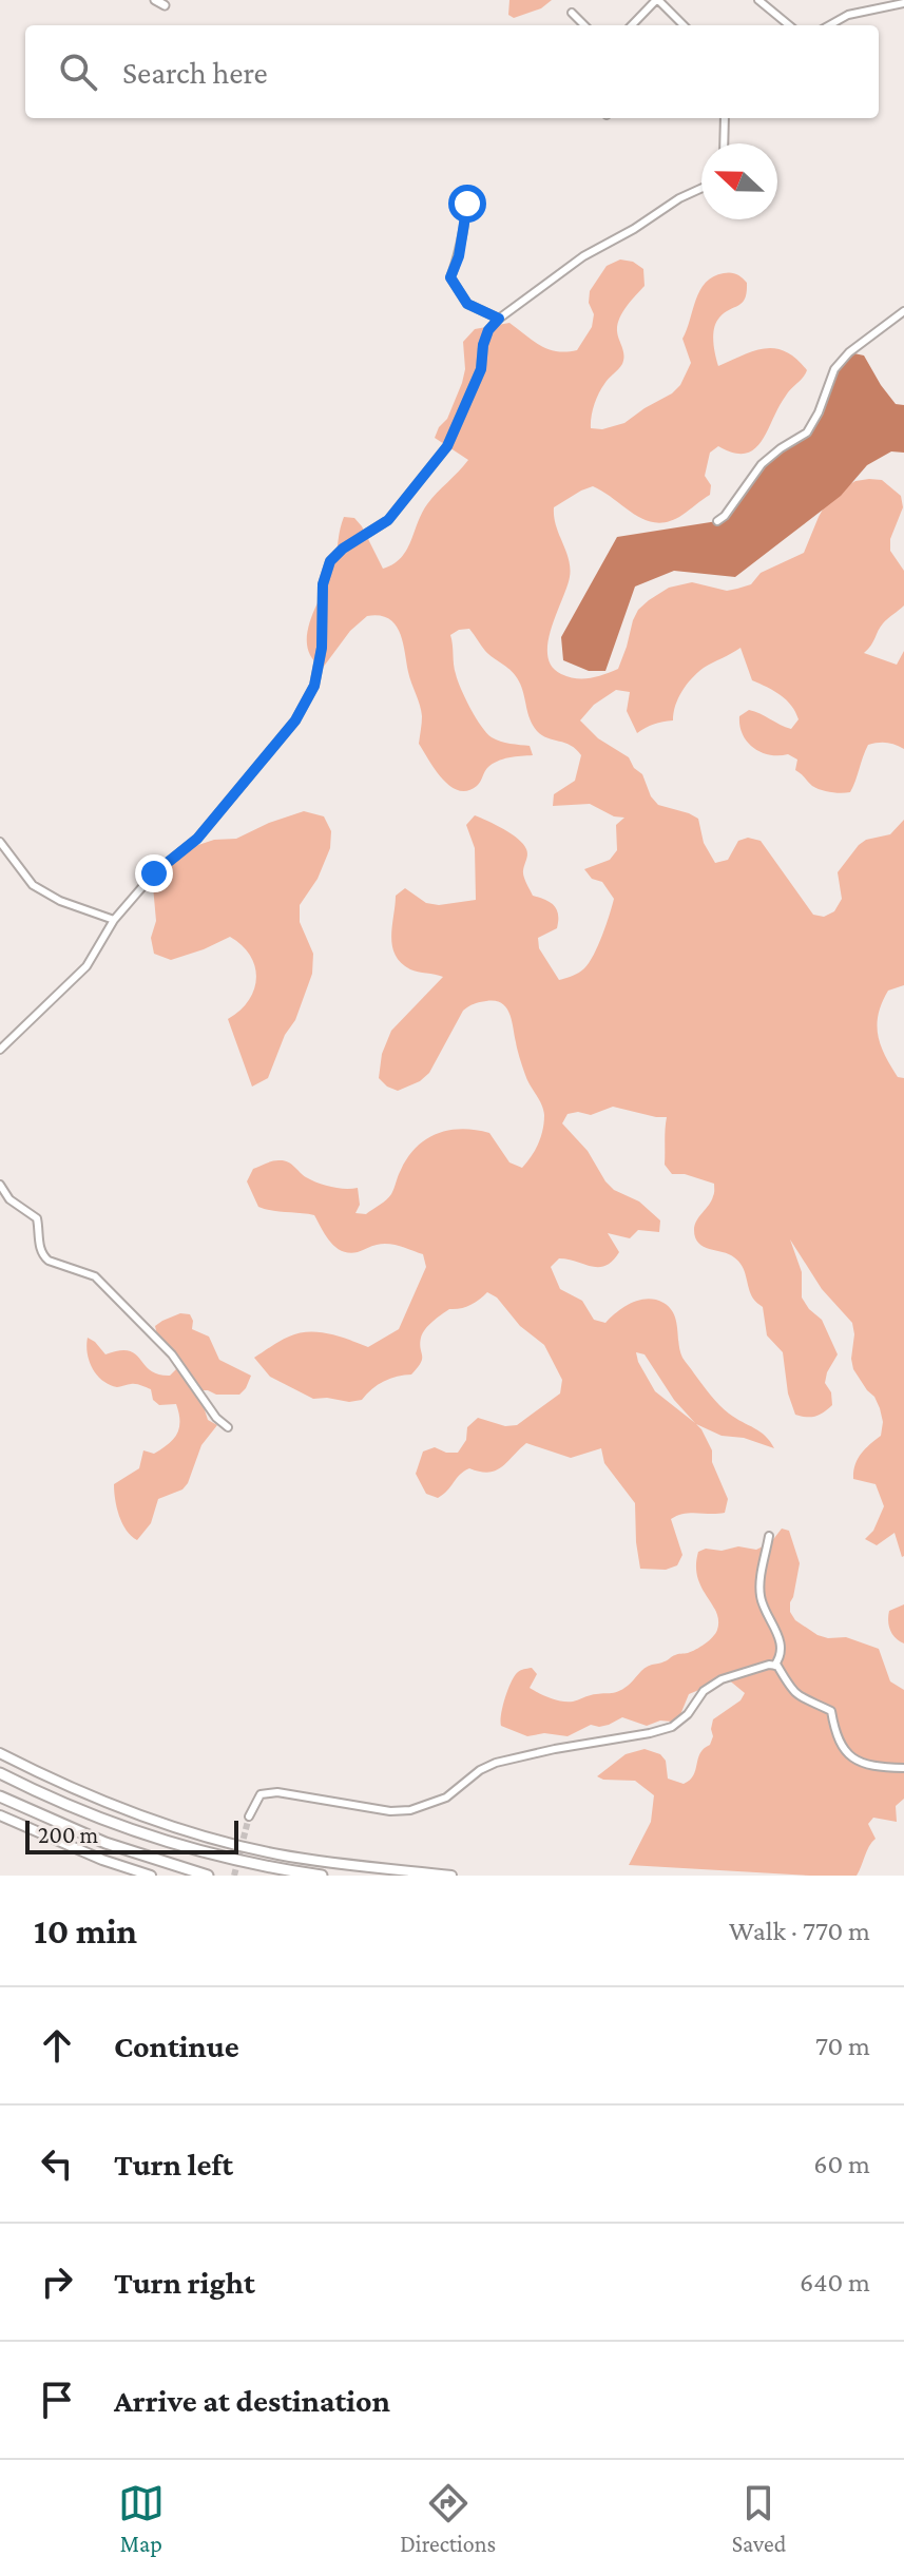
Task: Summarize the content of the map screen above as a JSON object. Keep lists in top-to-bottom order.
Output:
{
  "scale_bar": "200 m",
  "north": "left",
  "page": {
    "search": "Search here",
    "scale": "200 m",
    "heading": ["10 min", "Walk · 770 m"],
    "list": [
      ["Continue", "70 m"],
      ["Turn left", "60 m"],
      ["Turn right", "640 m"],
      "Arrive at destination"
    ],
    "nav": ["Map", "Directions", "Saved"]
  }
}
